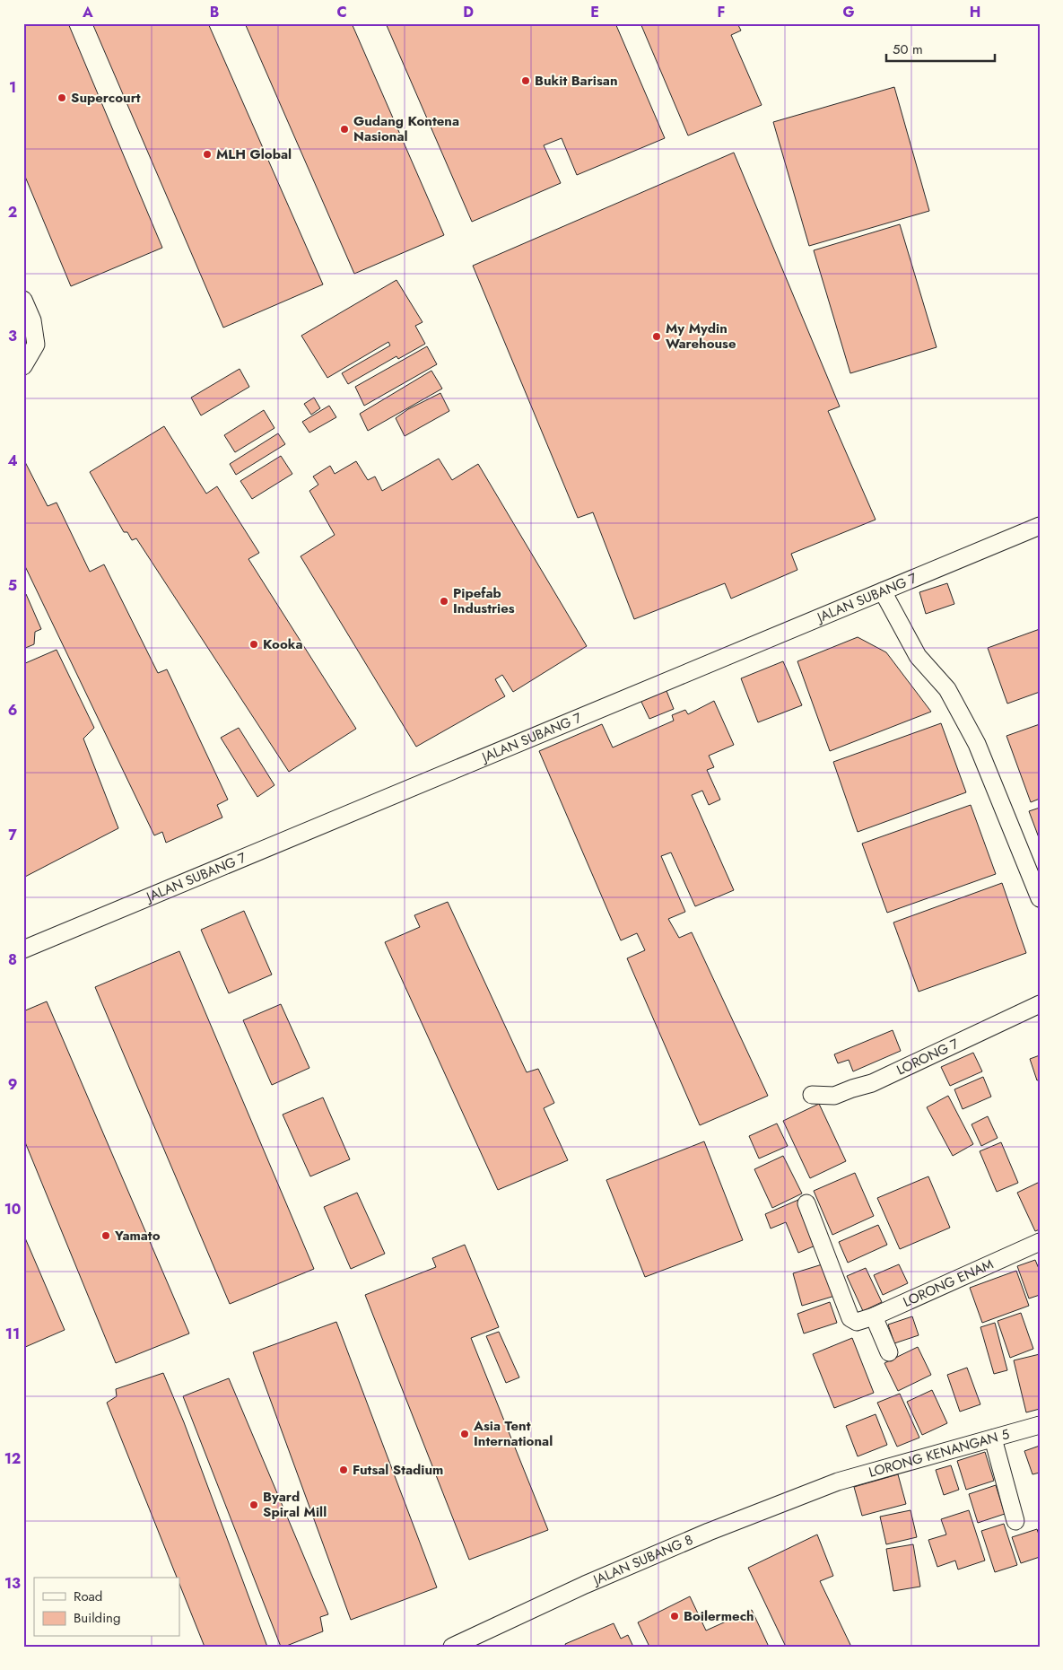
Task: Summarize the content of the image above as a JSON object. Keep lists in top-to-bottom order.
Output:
{
  "streets": {
    "street": [
      "JALAN SUBANG 7",
      "LORONG 7",
      "LORONG ENAM",
      "LORONG KENANGAN 5",
      "JALAN SUBANG 8"
    ]
  },
  "crossings": [
    ["LORONG KENANGAN 5", "JALAN SUBANG 8"]
  ],
  "places": [
    "Bukit Barisan",
    "Supercourt",
    "Gudang Kontena Nasional",
    "MLH Global",
    "My Mydin Warehouse",
    "Pipefab Industries",
    "Kooka",
    "Yamato",
    "Asia Tent International",
    "Futsal Stadium",
    "Byard Spiral Mill",
    "Boilermech"
  ],
  "legend": ["Road", "Building"],
  "scale_bar": "50 m",
  "grid": {
    "columns": [
      "A",
      "B",
      "C",
      "D",
      "E",
      "F",
      "G",
      "H"
    ],
    "rows": [
      "1",
      "2",
      "3",
      "4",
      "5",
      "6",
      "7",
      "8",
      "9",
      "10",
      "11",
      "12",
      "13"
    ]
  }
}
